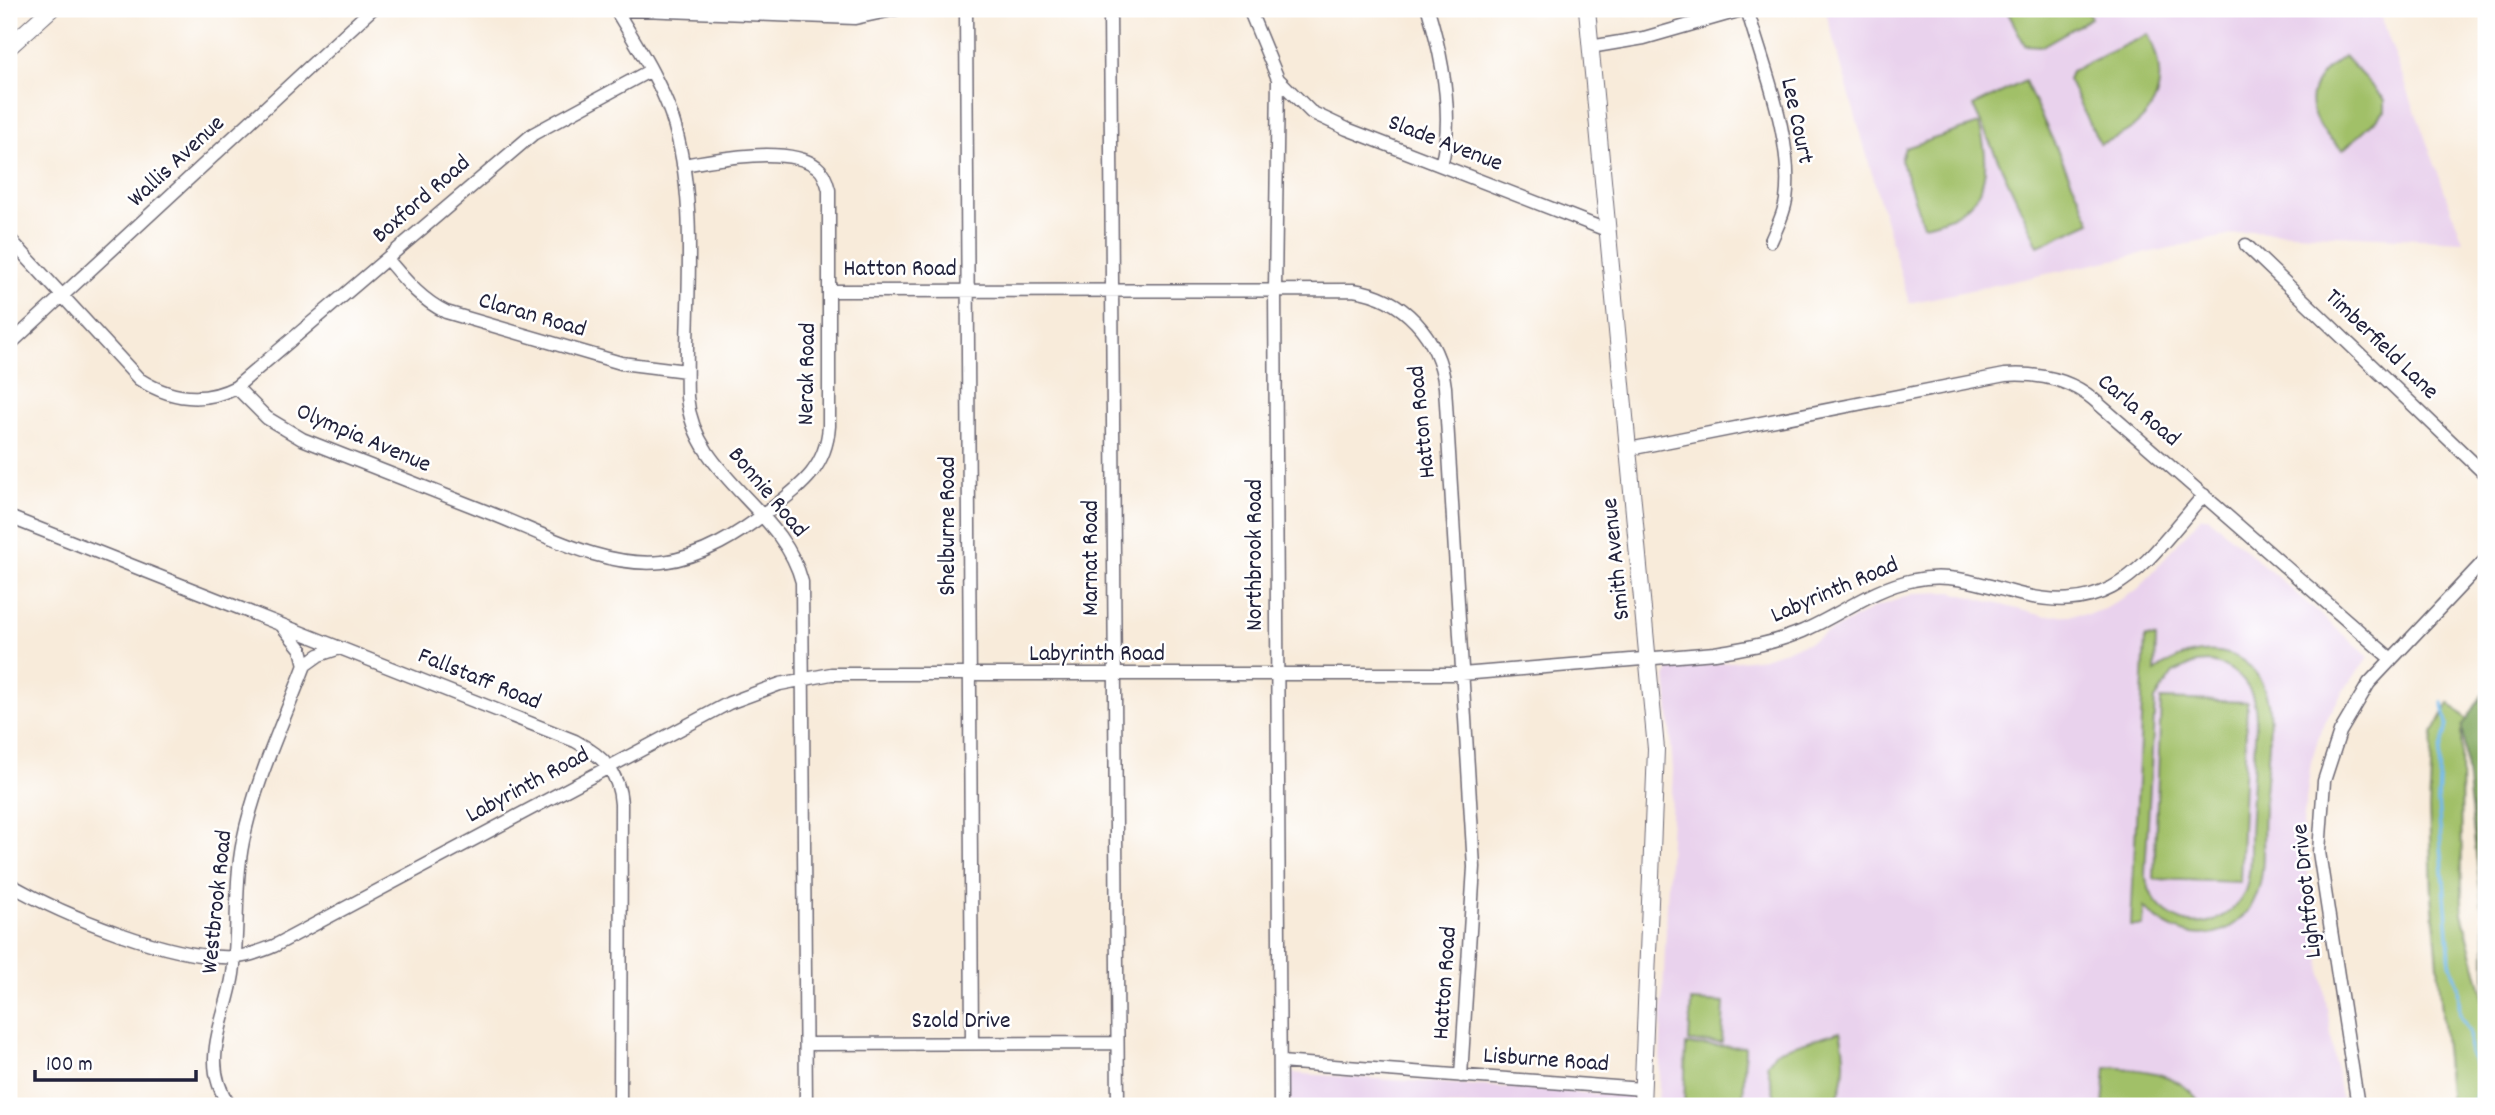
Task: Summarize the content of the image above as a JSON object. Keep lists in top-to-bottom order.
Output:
{
  "streets": {
    "main road": ["Smith Avenue"],
    "street": [
      "Lee Court",
      "Slade Avenue",
      "Wallis Avenue",
      "Boxford Road",
      "Hatton Road",
      "Claran Road",
      "Timberfield Lane",
      "Nerak Road",
      "Carla Road",
      "Olympia Avenue",
      "Bonnie Road",
      "Shelburne Road",
      "Northbrook Road",
      "Marnat Road",
      "Labyrinth Road",
      "Fallstaff Road",
      "Lightfoot Drive",
      "Westbrook Road",
      "Szold Drive",
      "Lisburne Road"
    ]
  },
  "crossings": [
    ["Slade Avenue", "Northbrook Road"],
    ["Slade Avenue", "Smith Avenue"],
    ["Boxford Road", "Claran Road"],
    ["Boxford Road", "Olympia Avenue"],
    ["Boxford Road", "Bonnie Road"],
    ["Hatton Road", "Nerak Road"],
    ["Hatton Road", "Shelburne Road"],
    ["Hatton Road", "Northbrook Road"],
    ["Hatton Road", "Marnat Road"],
    ["Hatton Road", "Labyrinth Road"],
    ["Hatton Road", "Lisburne Road"],
    ["Claran Road", "Bonnie Road"],
    ["Nerak Road", "Olympia Avenue"],
    ["Nerak Road", "Bonnie Road"],
    ["Carla Road", "Smith Avenue"],
    ["Carla Road", "Labyrinth Road"],
    ["Carla Road", "Lightfoot Drive"],
    ["Olympia Avenue", "Bonnie Road"],
    ["Bonnie Road", "Labyrinth Road"],
    ["Bonnie Road", "Szold Drive"],
    ["Shelburne Road", "Labyrinth Road"],
    ["Shelburne Road", "Szold Drive"],
    ["Northbrook Road", "Labyrinth Road"],
    ["Northbrook Road", "Lisburne Road"],
    ["Marnat Road", "Labyrinth Road"],
    ["Marnat Road", "Szold Drive"],
    ["Smith Avenue", "Labyrinth Road"],
    ["Smith Avenue", "Lisburne Road"],
    ["Labyrinth Road", "Fallstaff Road"],
    ["Labyrinth Road", "Westbrook Road"]
  ],
  "scale_bar": "100 m"
}
